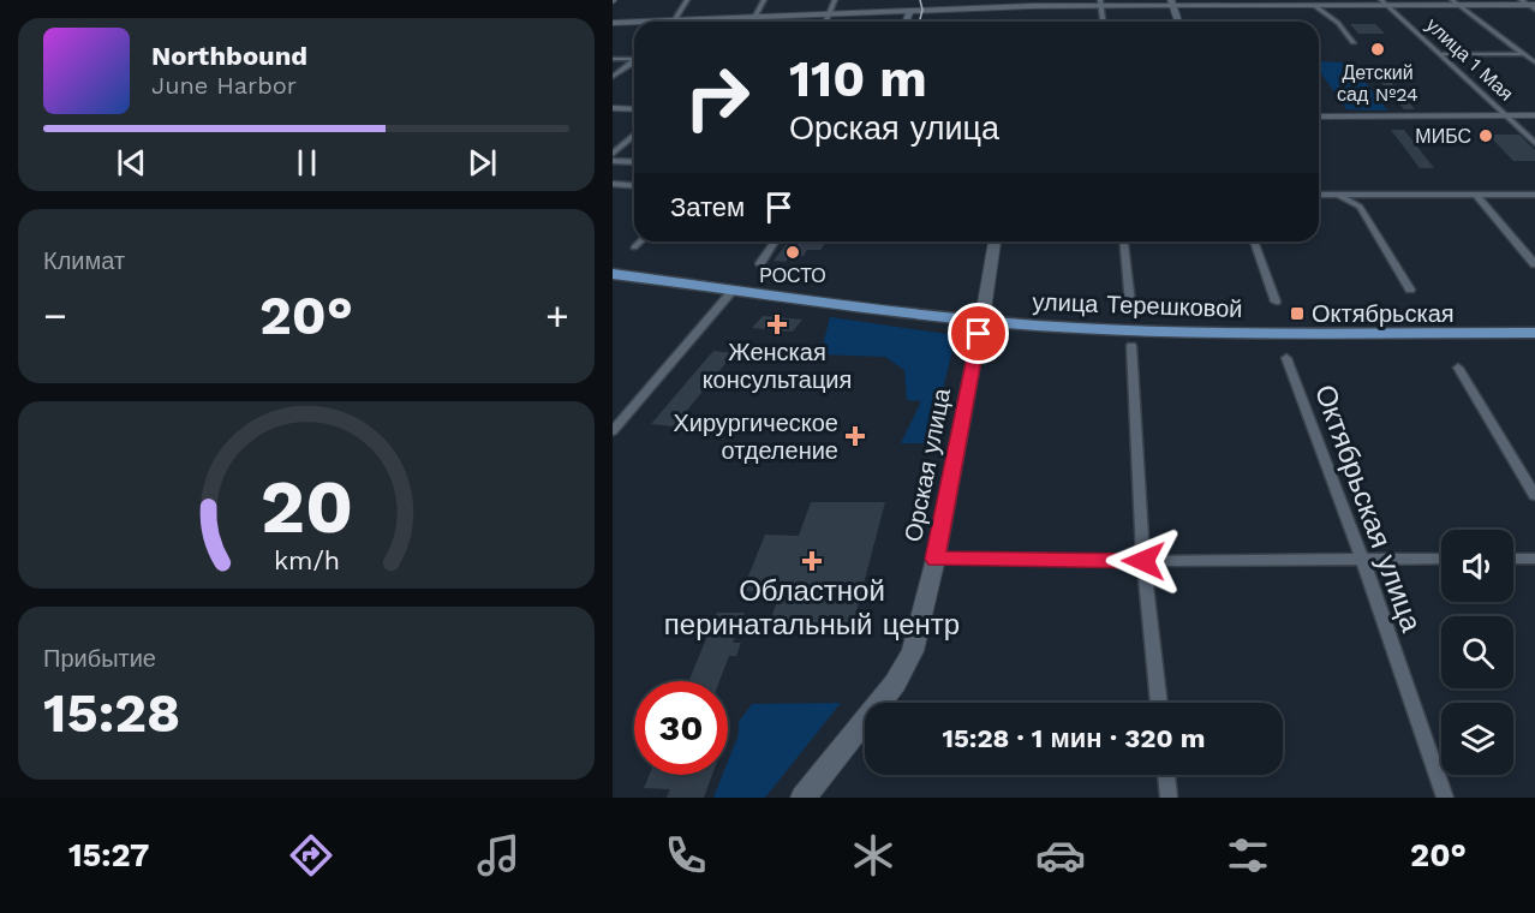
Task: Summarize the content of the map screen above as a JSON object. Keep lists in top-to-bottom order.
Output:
{
  "streets": {
    "main road": ["улица Терешковой", "Орская улица"],
    "street": ["улица 1 Мая", "Октябрьская улица"]
  },
  "crossings": [
    ["улица Терешковой", "Орская улица"]
  ],
  "places": {
    "other": ["Детский сад №24", "МИБС", "РОСТО"],
    "transit": ["Октябрьская"],
    "health": ["Женская консультация", "Хирургическое отделение", "Областной перинатальный центр"]
  },
  "page": {
    "turn": ["110 m", "Орская улица"],
    "song": ["Northbound", "June Harbor"],
    "then": "Затем",
    "tile": [
      "Климат",
      ["Прибытие", "15:28"]
    ],
    "heat": ["−", "20°", "+"],
    "limit": "30",
    "trip": "15:28 · 1 мин · 320 m",
    "tabs": ["15:27", "20°"],
    "gauge": ["20", "km/h"]
  }
}
